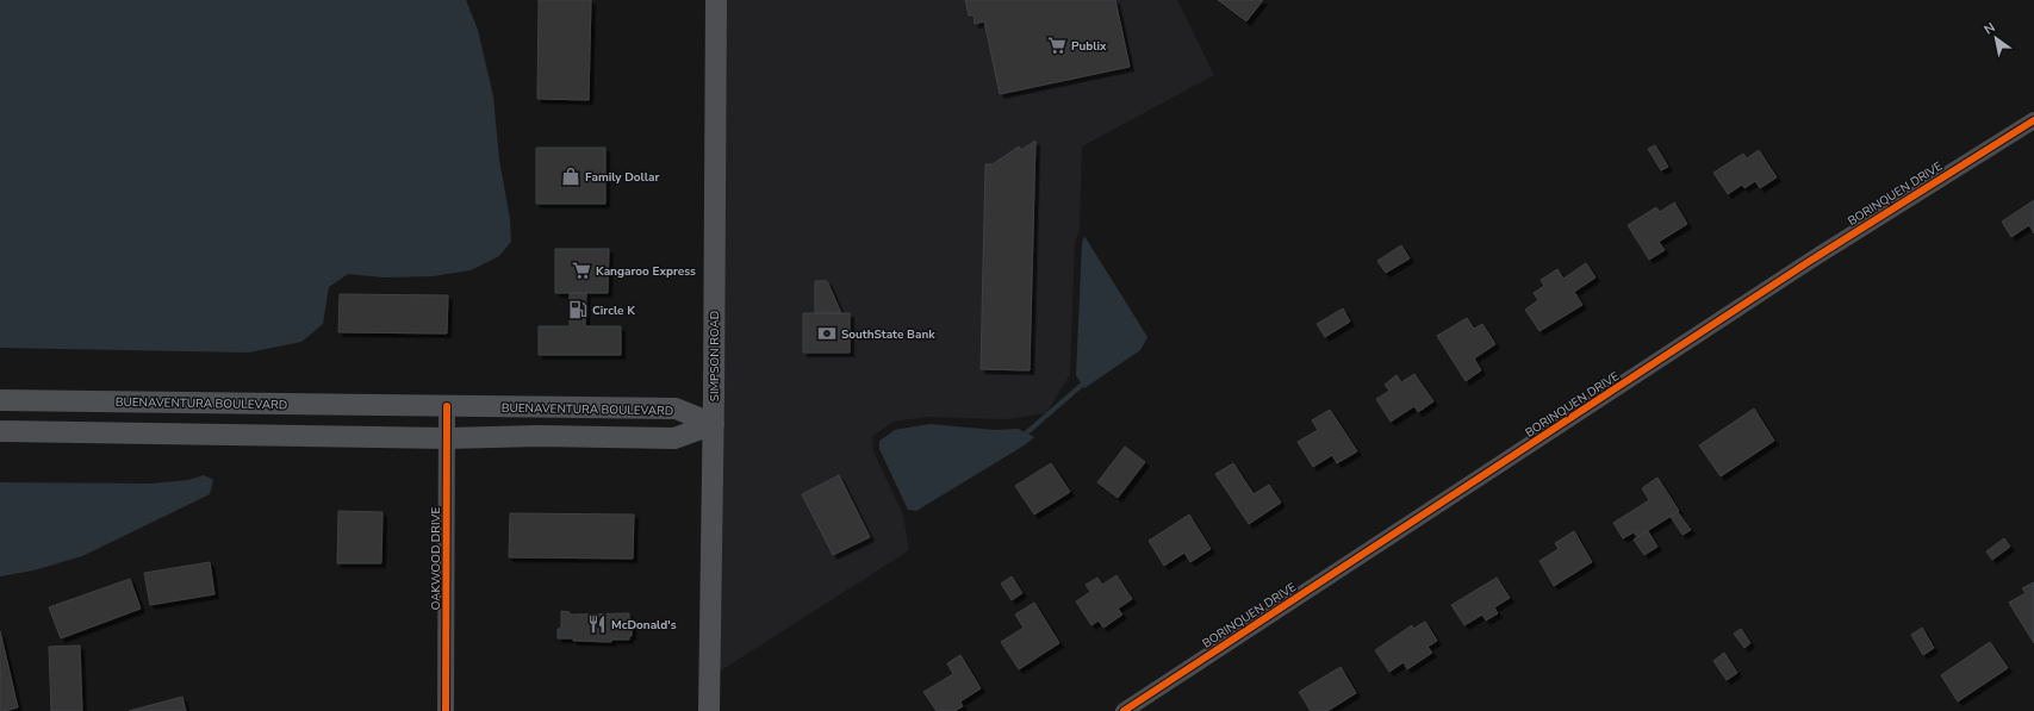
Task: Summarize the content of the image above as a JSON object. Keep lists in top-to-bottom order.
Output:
{
  "streets": {
    "main road": ["SIMPSON ROAD", "BUENAVENTURA BOULEVARD"],
    "street": ["BORINQUEN DRIVE", "OAKWOOD DRIVE"]
  },
  "crossings": [
    ["SIMPSON ROAD", "BUENAVENTURA BOULEVARD"],
    ["BUENAVENTURA BOULEVARD", "OAKWOOD DRIVE"]
  ],
  "places": {
    "supermarket": ["Publix", "Kangaroo Express"],
    "shop": ["Family Dollar"],
    "fuel station": ["Circle K"],
    "bank": ["SouthState Bank"],
    "restaurant": ["McDonald's"]
  },
  "north": "top left"
}
